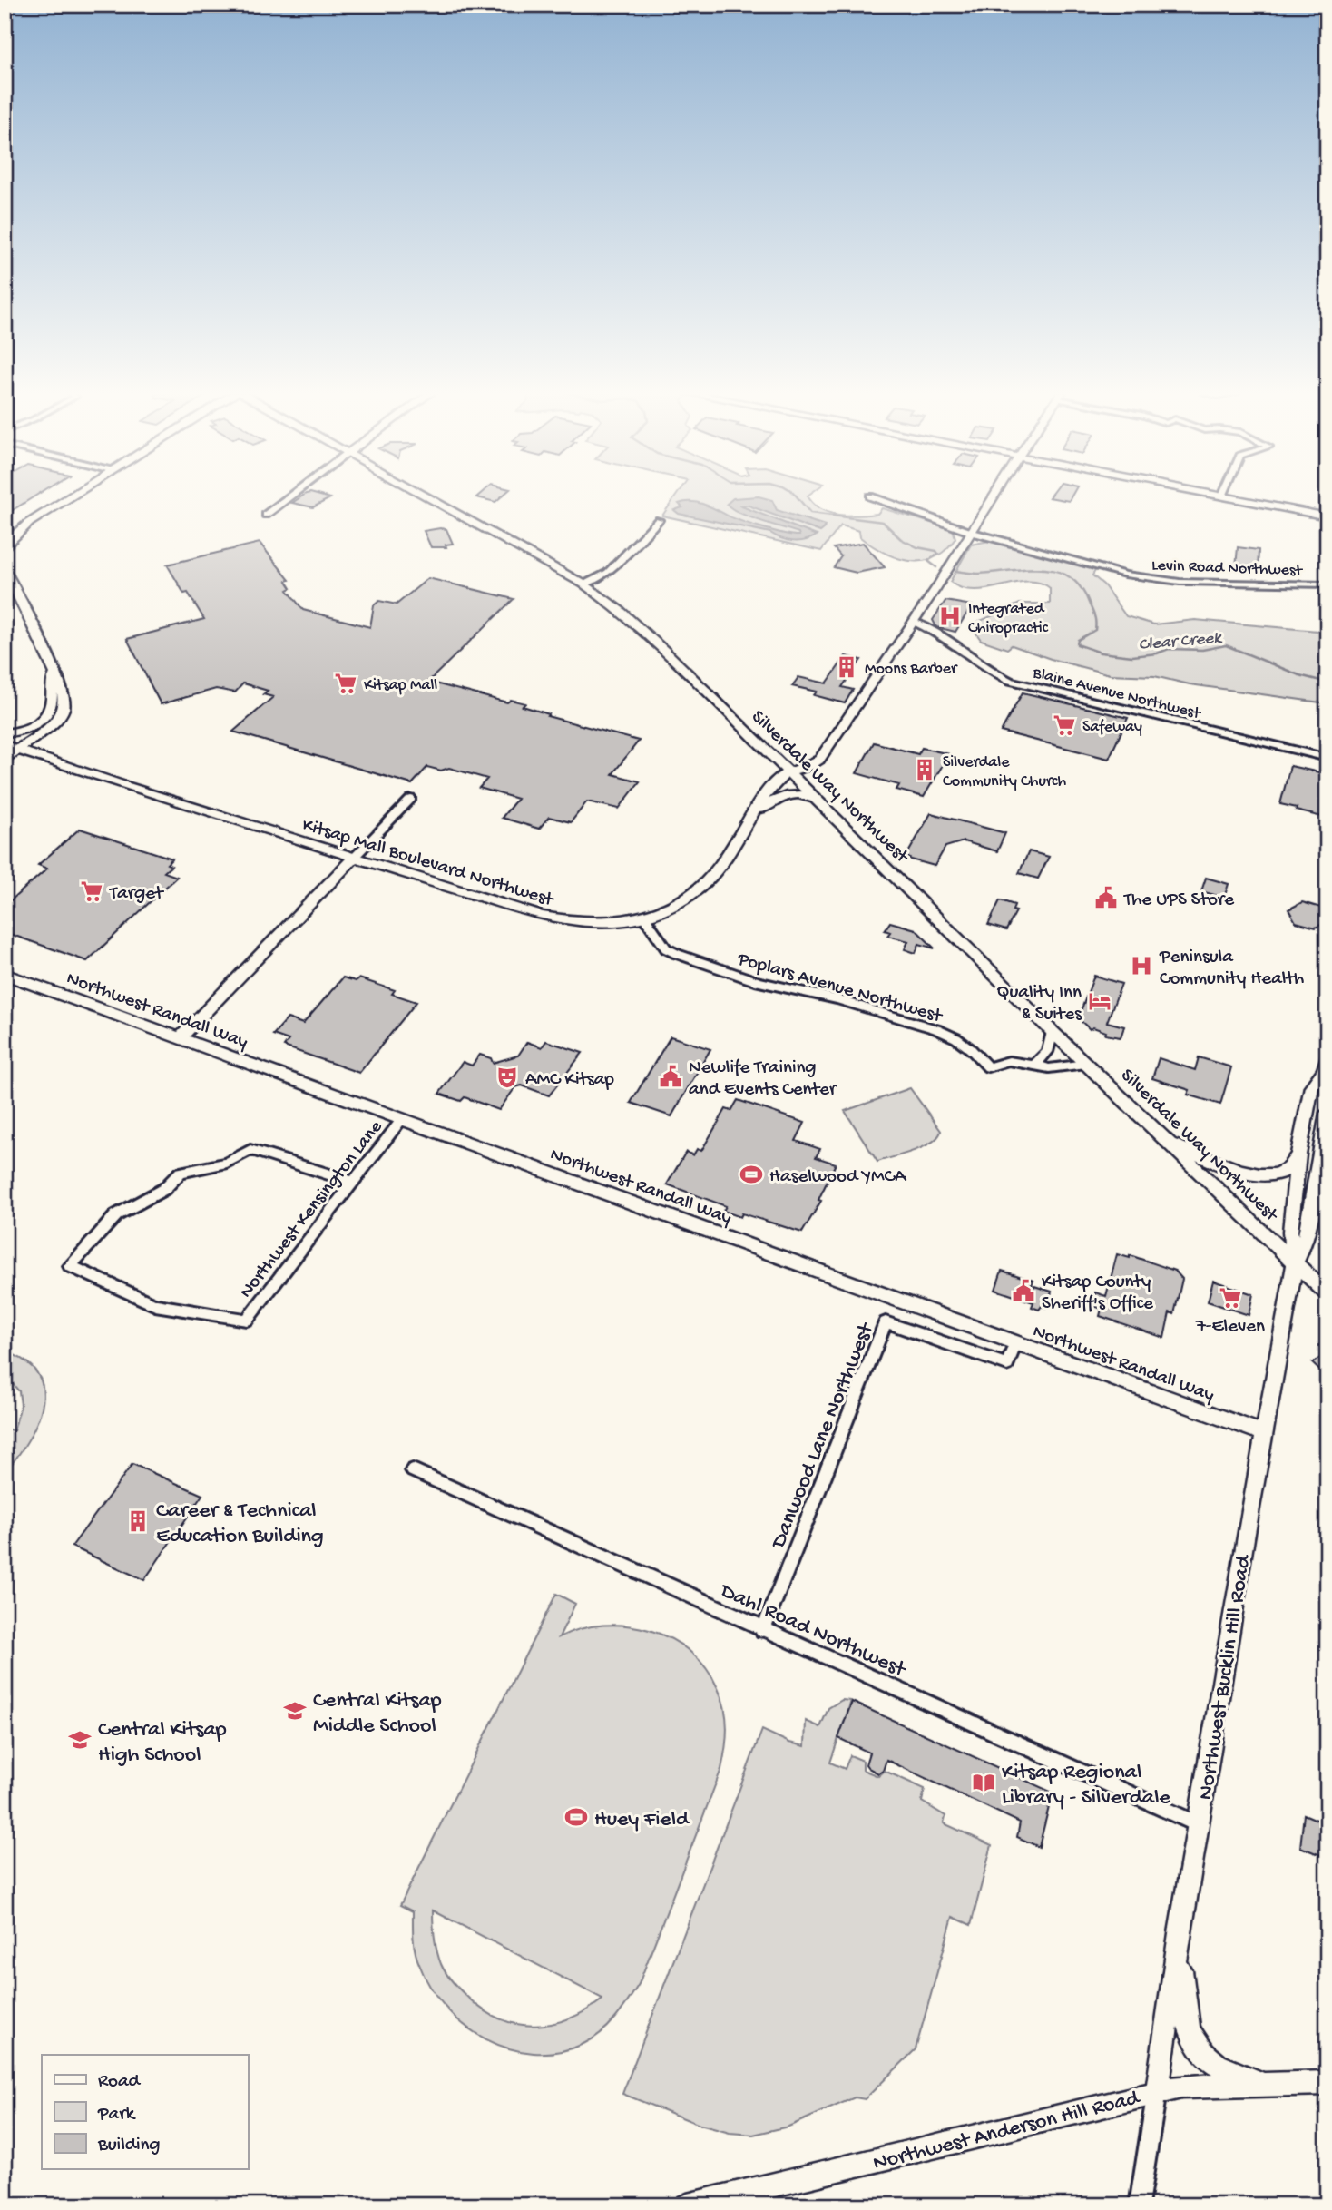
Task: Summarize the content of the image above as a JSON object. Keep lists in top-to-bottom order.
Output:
{
  "streets": {
    "main road": [
      "Silverdale Way Northwest",
      "Kitsap Mall Boulevard Northwest",
      "Northwest Randall Way",
      "Northwest Bucklin Hill Road",
      "Northwest Anderson Hill Road"
    ],
    "street": [
      "Levin Road Northwest",
      "Blaine Avenue Northwest",
      "Poplars Avenue Northwest",
      "Northwest Kensington Lane",
      "Danwood Lane Northwest",
      "Dahl Road Northwest"
    ]
  },
  "crossings": [
    ["Silverdale Way Northwest", "Kitsap Mall Boulevard Northwest"],
    ["Silverdale Way Northwest", "Poplars Avenue Northwest"],
    ["Silverdale Way Northwest", "Northwest Bucklin Hill Road"],
    ["Kitsap Mall Boulevard Northwest", "Poplars Avenue Northwest"],
    ["Northwest Randall Way", "Northwest Kensington Lane"],
    ["Northwest Randall Way", "Danwood Lane Northwest"],
    ["Northwest Randall Way", "Northwest Bucklin Hill Road"],
    ["Danwood Lane Northwest", "Dahl Road Northwest"],
    ["Dahl Road Northwest", "Northwest Bucklin Hill Road"],
    ["Northwest Bucklin Hill Road", "Northwest Anderson Hill Road"]
  ],
  "water": ["Clear Creek"],
  "places": {
    "hospital": ["Integrated Chiropractic", "Peninsula Community Health"],
    "building": ["Moons Barber", "Silverdale Community Church", "Career & Technical Education Building"],
    "supermarket": [
      "Kitsap Mall",
      "Safeway",
      "Target",
      "7-Eleven"
    ],
    "public building": ["The UPS Store", "Newlife Training and Events Center", "Kitsap County Sheriff's Office"],
    "hotel": ["Quality Inn & Suites"],
    "theatre": ["AMC Kitsap"],
    "sports": ["Haselwood YMCA", "Huey Field"],
    "school or university": ["Central Kitsap Middle School", "Central Kitsap High School"],
    "library": ["Kitsap Regional Library - Silverdale"]
  },
  "legend": ["Road", "Park", "Building"]
}
